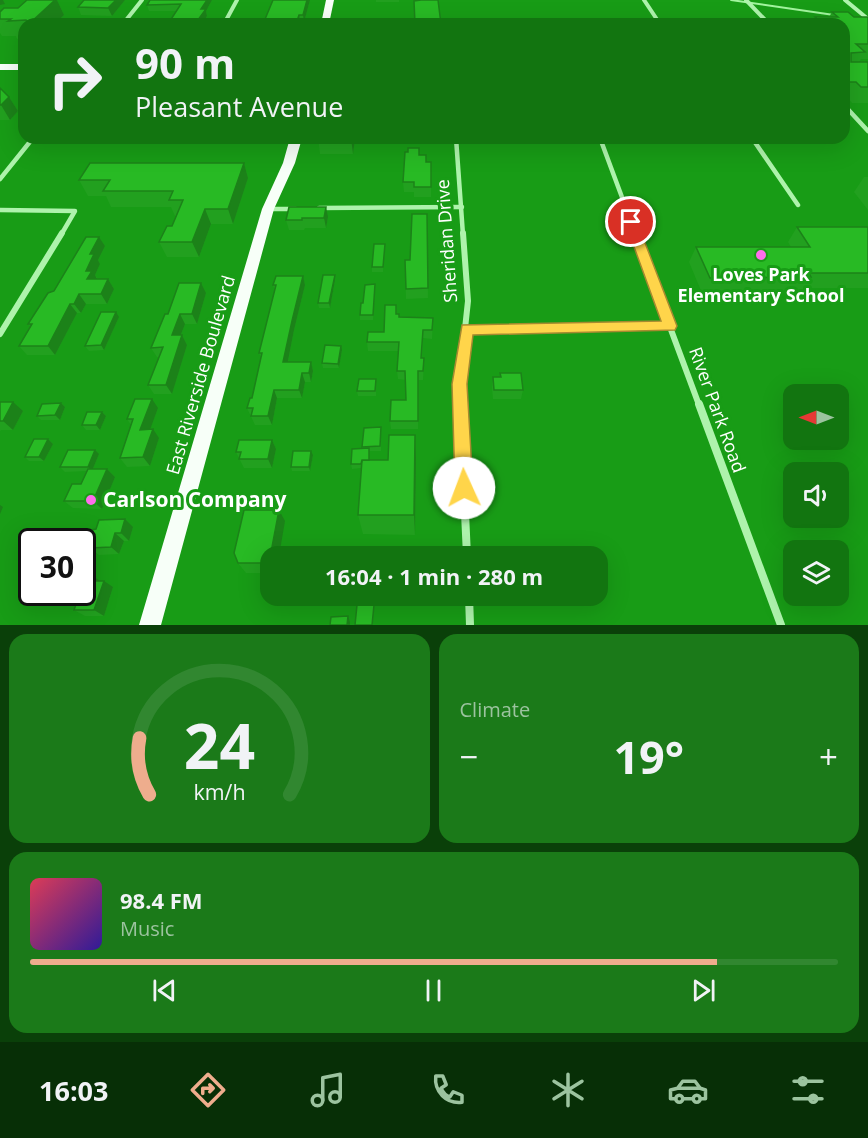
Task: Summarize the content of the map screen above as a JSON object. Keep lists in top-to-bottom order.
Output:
{
  "streets": {
    "main road": ["East Riverside Boulevard"],
    "street": ["Sheridan Drive", "River Park Road"]
  },
  "places": ["Loves Park Elementary School", "Carlson Company"],
  "north": "left",
  "page": {
    "turn": ["90 m", "Pleasant Avenue"],
    "limit": "30",
    "trip": "16:04 · 1 min · 280 m",
    "tile": "Climate",
    "heat": ["−", "19°", "+"],
    "song": ["98.4 FM", "Music"],
    "tabs": "16:03",
    "gauge": ["24", "km/h"]
  }
}
